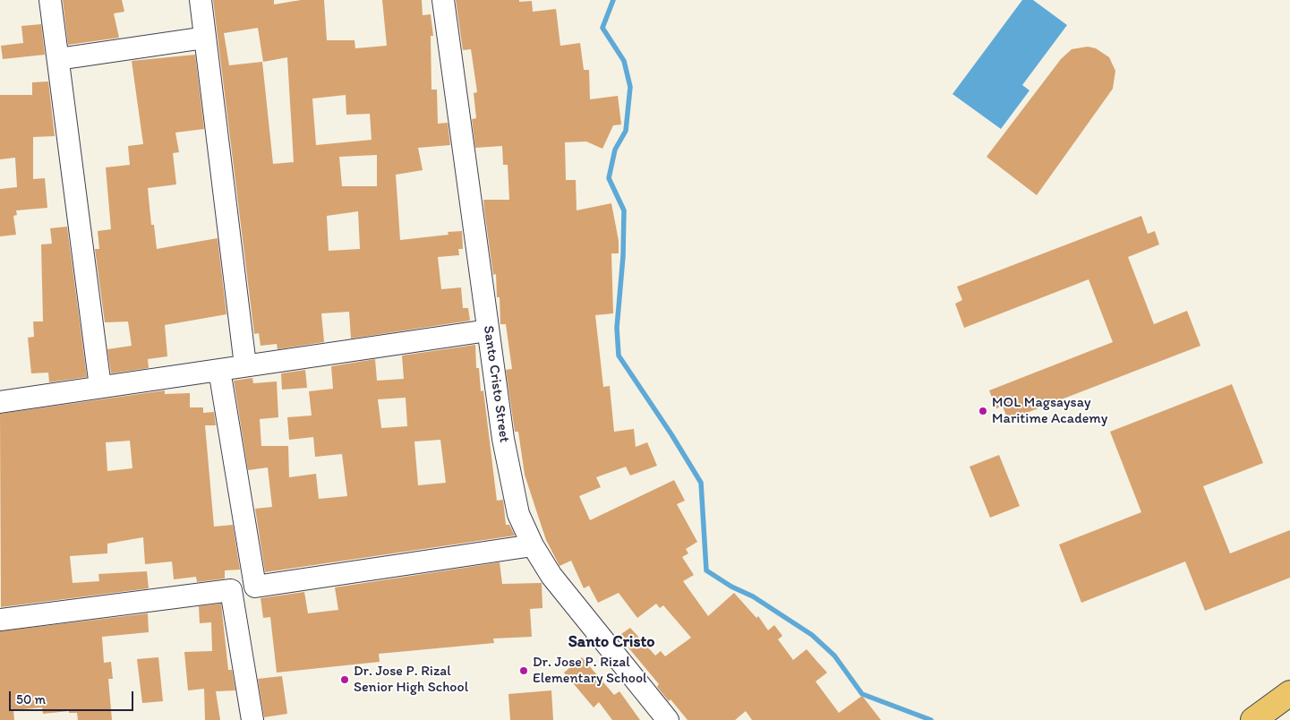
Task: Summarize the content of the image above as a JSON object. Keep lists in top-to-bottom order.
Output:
{
  "streets": {
    "street": ["Santo Cristo Street"]
  },
  "districts": ["Santo Cristo"],
  "places": ["MOL Magsaysay Maritime Academy", "Dr. Jose P. Rizal Elementary School", "Dr. Jose P. Rizal Senior High School"],
  "scale_bar": "50 m"
}
